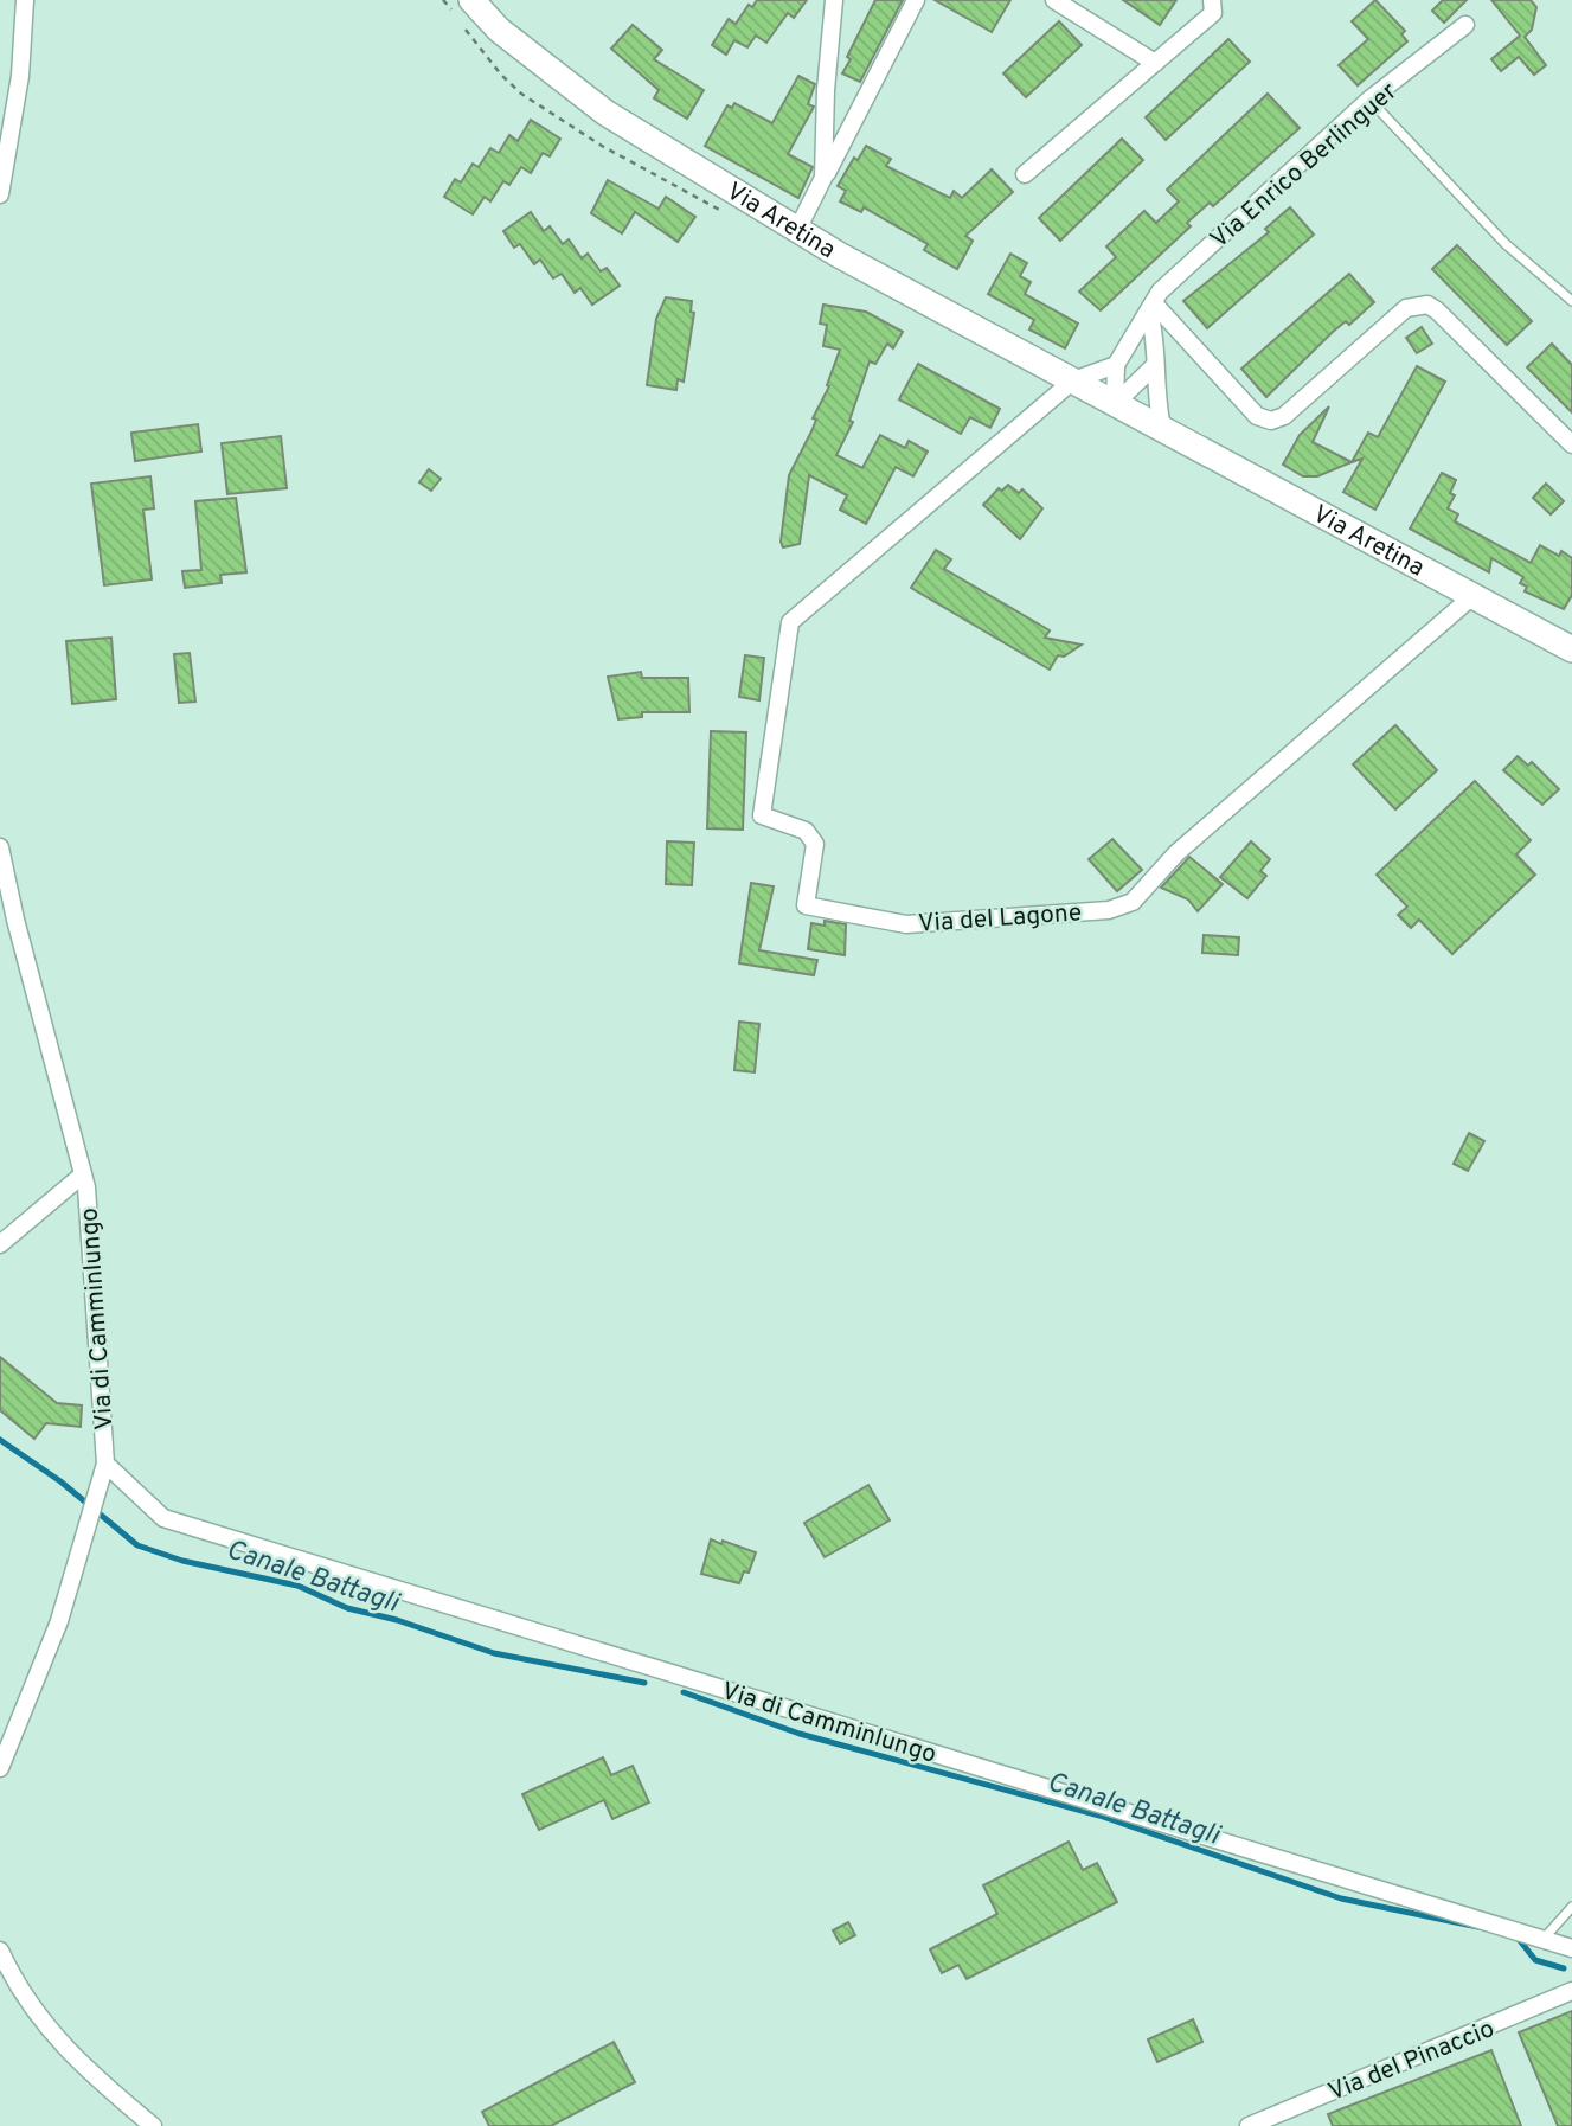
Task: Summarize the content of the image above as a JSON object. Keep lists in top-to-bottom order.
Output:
{
  "streets": {
    "street": [
      "Via Enrico Berlinguer",
      "Via Aretina",
      "Via del Lagone",
      "Via di Camminlungo",
      "Via del Pinaccio"
    ]
  },
  "crossings": [
    ["Via Aretina", "Via del Lagone"]
  ],
  "water": ["Canale Battagli"]
}
